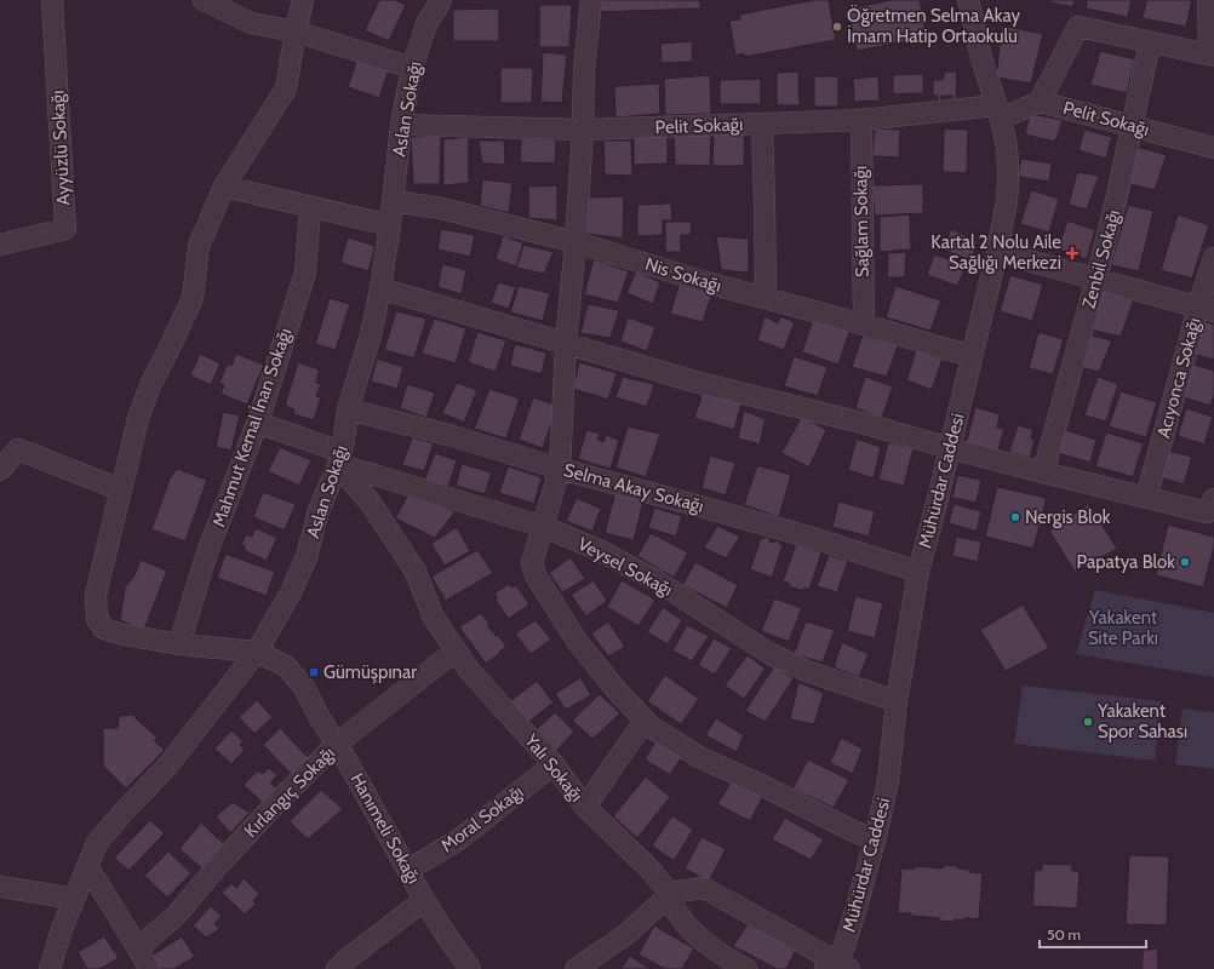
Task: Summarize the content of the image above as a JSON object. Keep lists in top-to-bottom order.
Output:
{
  "streets": {
    "street": [
      "Aslan Sokağı",
      "Pelit Sokağı",
      "Ayyüzlü Sokağı",
      "Sağlam Sokağı",
      "Zenbil Sokağı",
      "Nis Sokağı",
      "Acıyonca Sokağı",
      "Mahmut Kemal İnan Sokağı",
      "Mühürdar Caddesi",
      "Selma Akay Sokağı",
      "Veysel Sokağı",
      "Yalı Sokağı",
      "Kırlangıç Sokağı",
      "Moral Sokağı",
      "Hanımeli Sokağı"
    ]
  },
  "crossings": [
    ["Aslan Sokağı", "Pelit Sokağı"],
    ["Aslan Sokağı", "Nis Sokağı"],
    ["Aslan Sokağı", "Selma Akay Sokağı"],
    ["Aslan Sokağı", "Veysel Sokağı"],
    ["Aslan Sokağı", "Yalı Sokağı"],
    ["Aslan Sokağı", "Hanımeli Sokağı"],
    ["Pelit Sokağı", "Sağlam Sokağı"],
    ["Pelit Sokağı", "Zenbil Sokağı"],
    ["Pelit Sokağı", "Mühürdar Caddesi"],
    ["Sağlam Sokağı", "Nis Sokağı"],
    ["Nis Sokağı", "Mühürdar Caddesi"],
    ["Mahmut Kemal İnan Sokağı", "Veysel Sokağı"],
    ["Mühürdar Caddesi", "Selma Akay Sokağı"],
    ["Mühürdar Caddesi", "Veysel Sokağı"],
    ["Veysel Sokağı", "Yalı Sokağı"],
    ["Yalı Sokağı", "Kırlangıç Sokağı"],
    ["Yalı Sokağı", "Moral Sokağı"],
    ["Kırlangıç Sokağı", "Hanımeli Sokağı"],
    ["Moral Sokağı", "Hanımeli Sokağı"]
  ],
  "parks": ["Yakakent Site Parkı"],
  "places": {
    "other": [
      "Öğretmen Selma Akay İmam Hatip Ortaokulu",
      "Nergis Blok",
      "Papatya Blok",
      "Yakakent Spor Sahası"
    ],
    "health": ["Kartal 2 Nolu Aile Sağlığı Merkezi"],
    "transit": ["Gümüşpınar"]
  },
  "scale_bar": "50 m"
}
